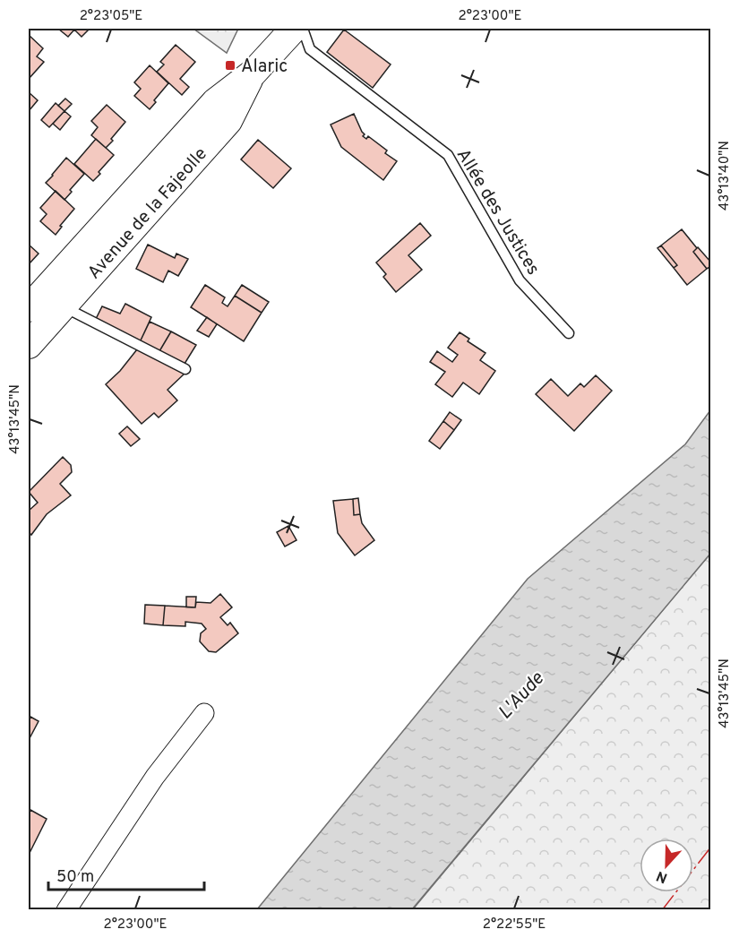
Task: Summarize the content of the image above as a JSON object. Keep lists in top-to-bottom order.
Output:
{
  "streets": {
    "street": ["Avenue de la Fajeolle"],
    "lane": ["Allée des Justices"]
  },
  "water": ["L'Aude"],
  "places": {
    "transit": ["Alaric"]
  },
  "scale_bar": "50 m",
  "north": "bottom",
  "coordinates": [
    "2°23'05\"E",
    "2°23'00\"E",
    "43°13'40\"N",
    "43°13'45\"N",
    "2°22'55\"E"
  ]
}
